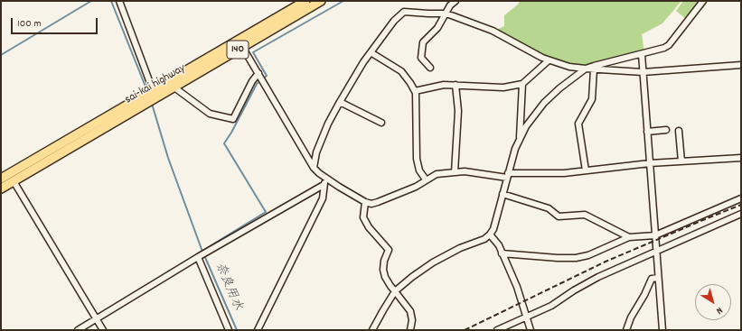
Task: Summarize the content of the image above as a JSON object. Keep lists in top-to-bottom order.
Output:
{
  "streets": {
    "highway": ["140", "sai-kai highway"]
  },
  "water": ["奈良用水"],
  "scale_bar": "100 m",
  "north": "bottom right"
}
